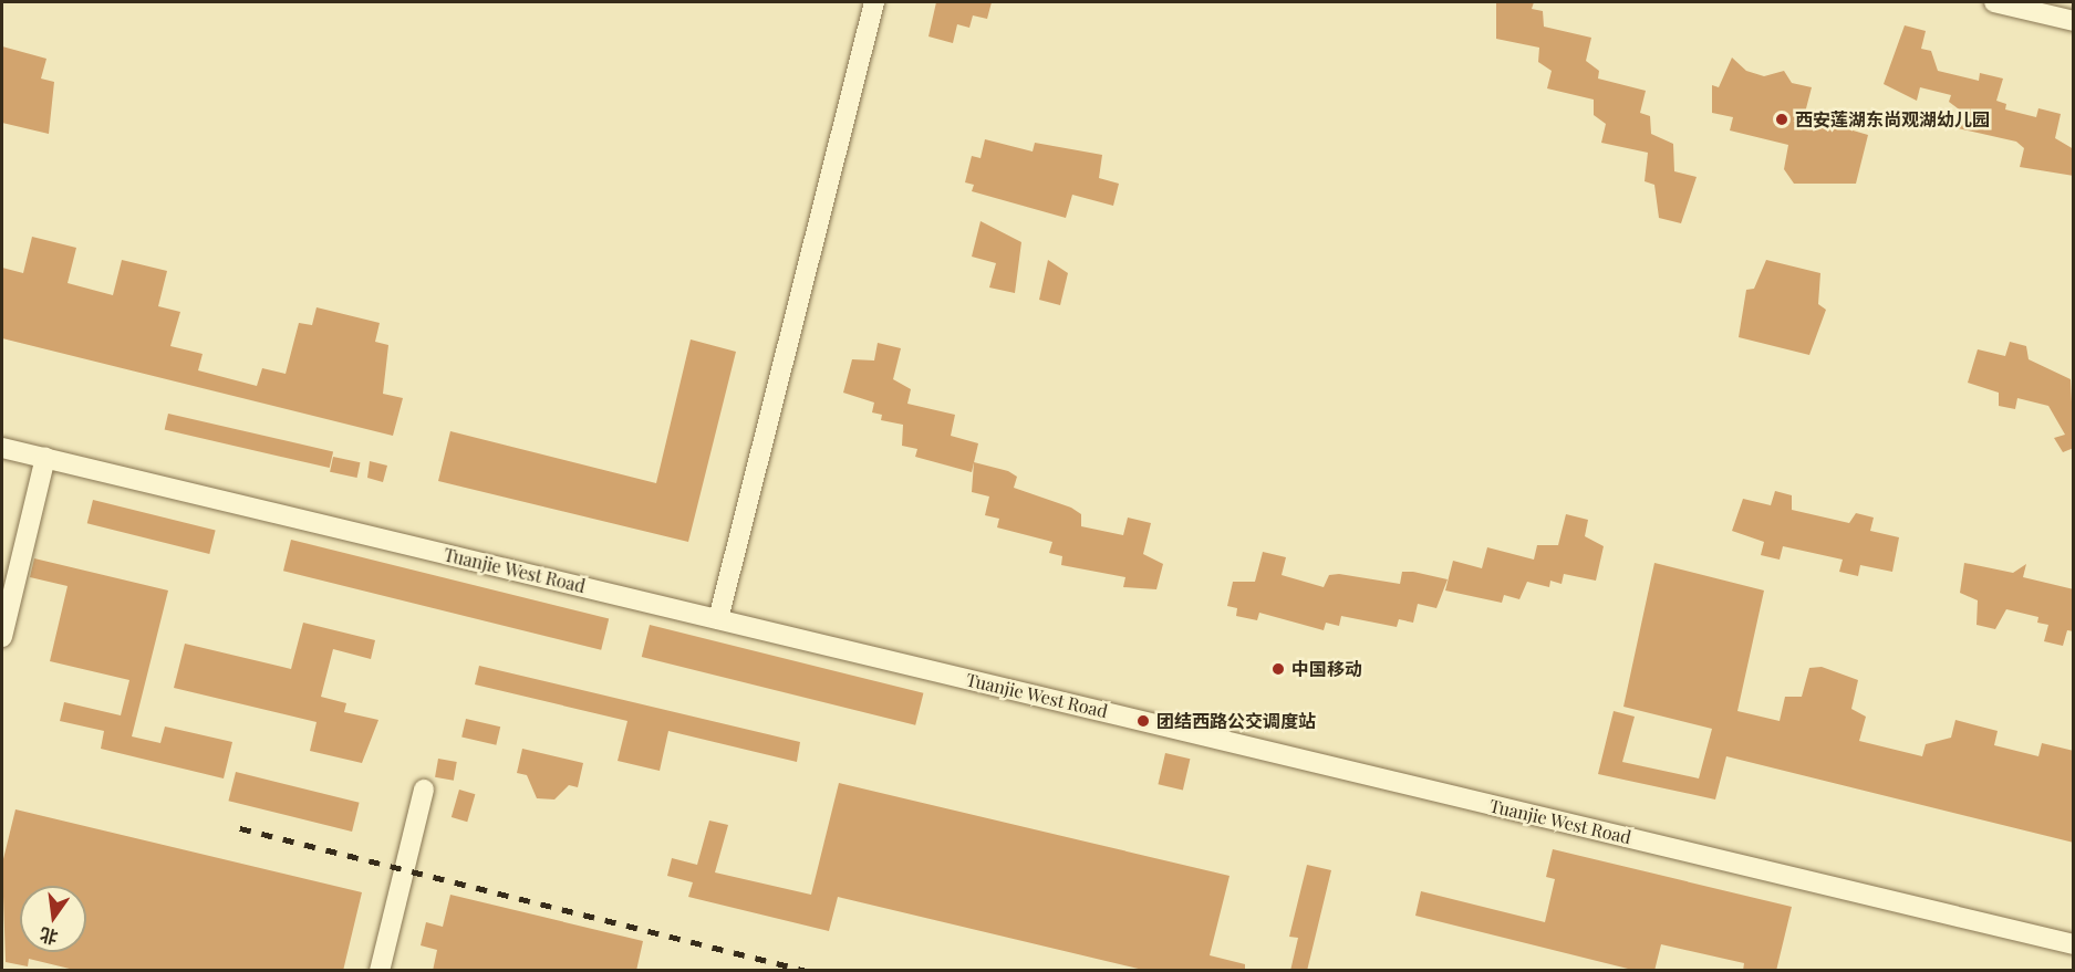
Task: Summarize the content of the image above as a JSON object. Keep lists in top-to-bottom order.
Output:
{
  "streets": {
    "street": ["Tuanjie West Road"]
  },
  "places": ["西安莲湖东尚观湖幼儿园", "中国移动", "团结西路公交调度站"],
  "north": "bottom"
}
